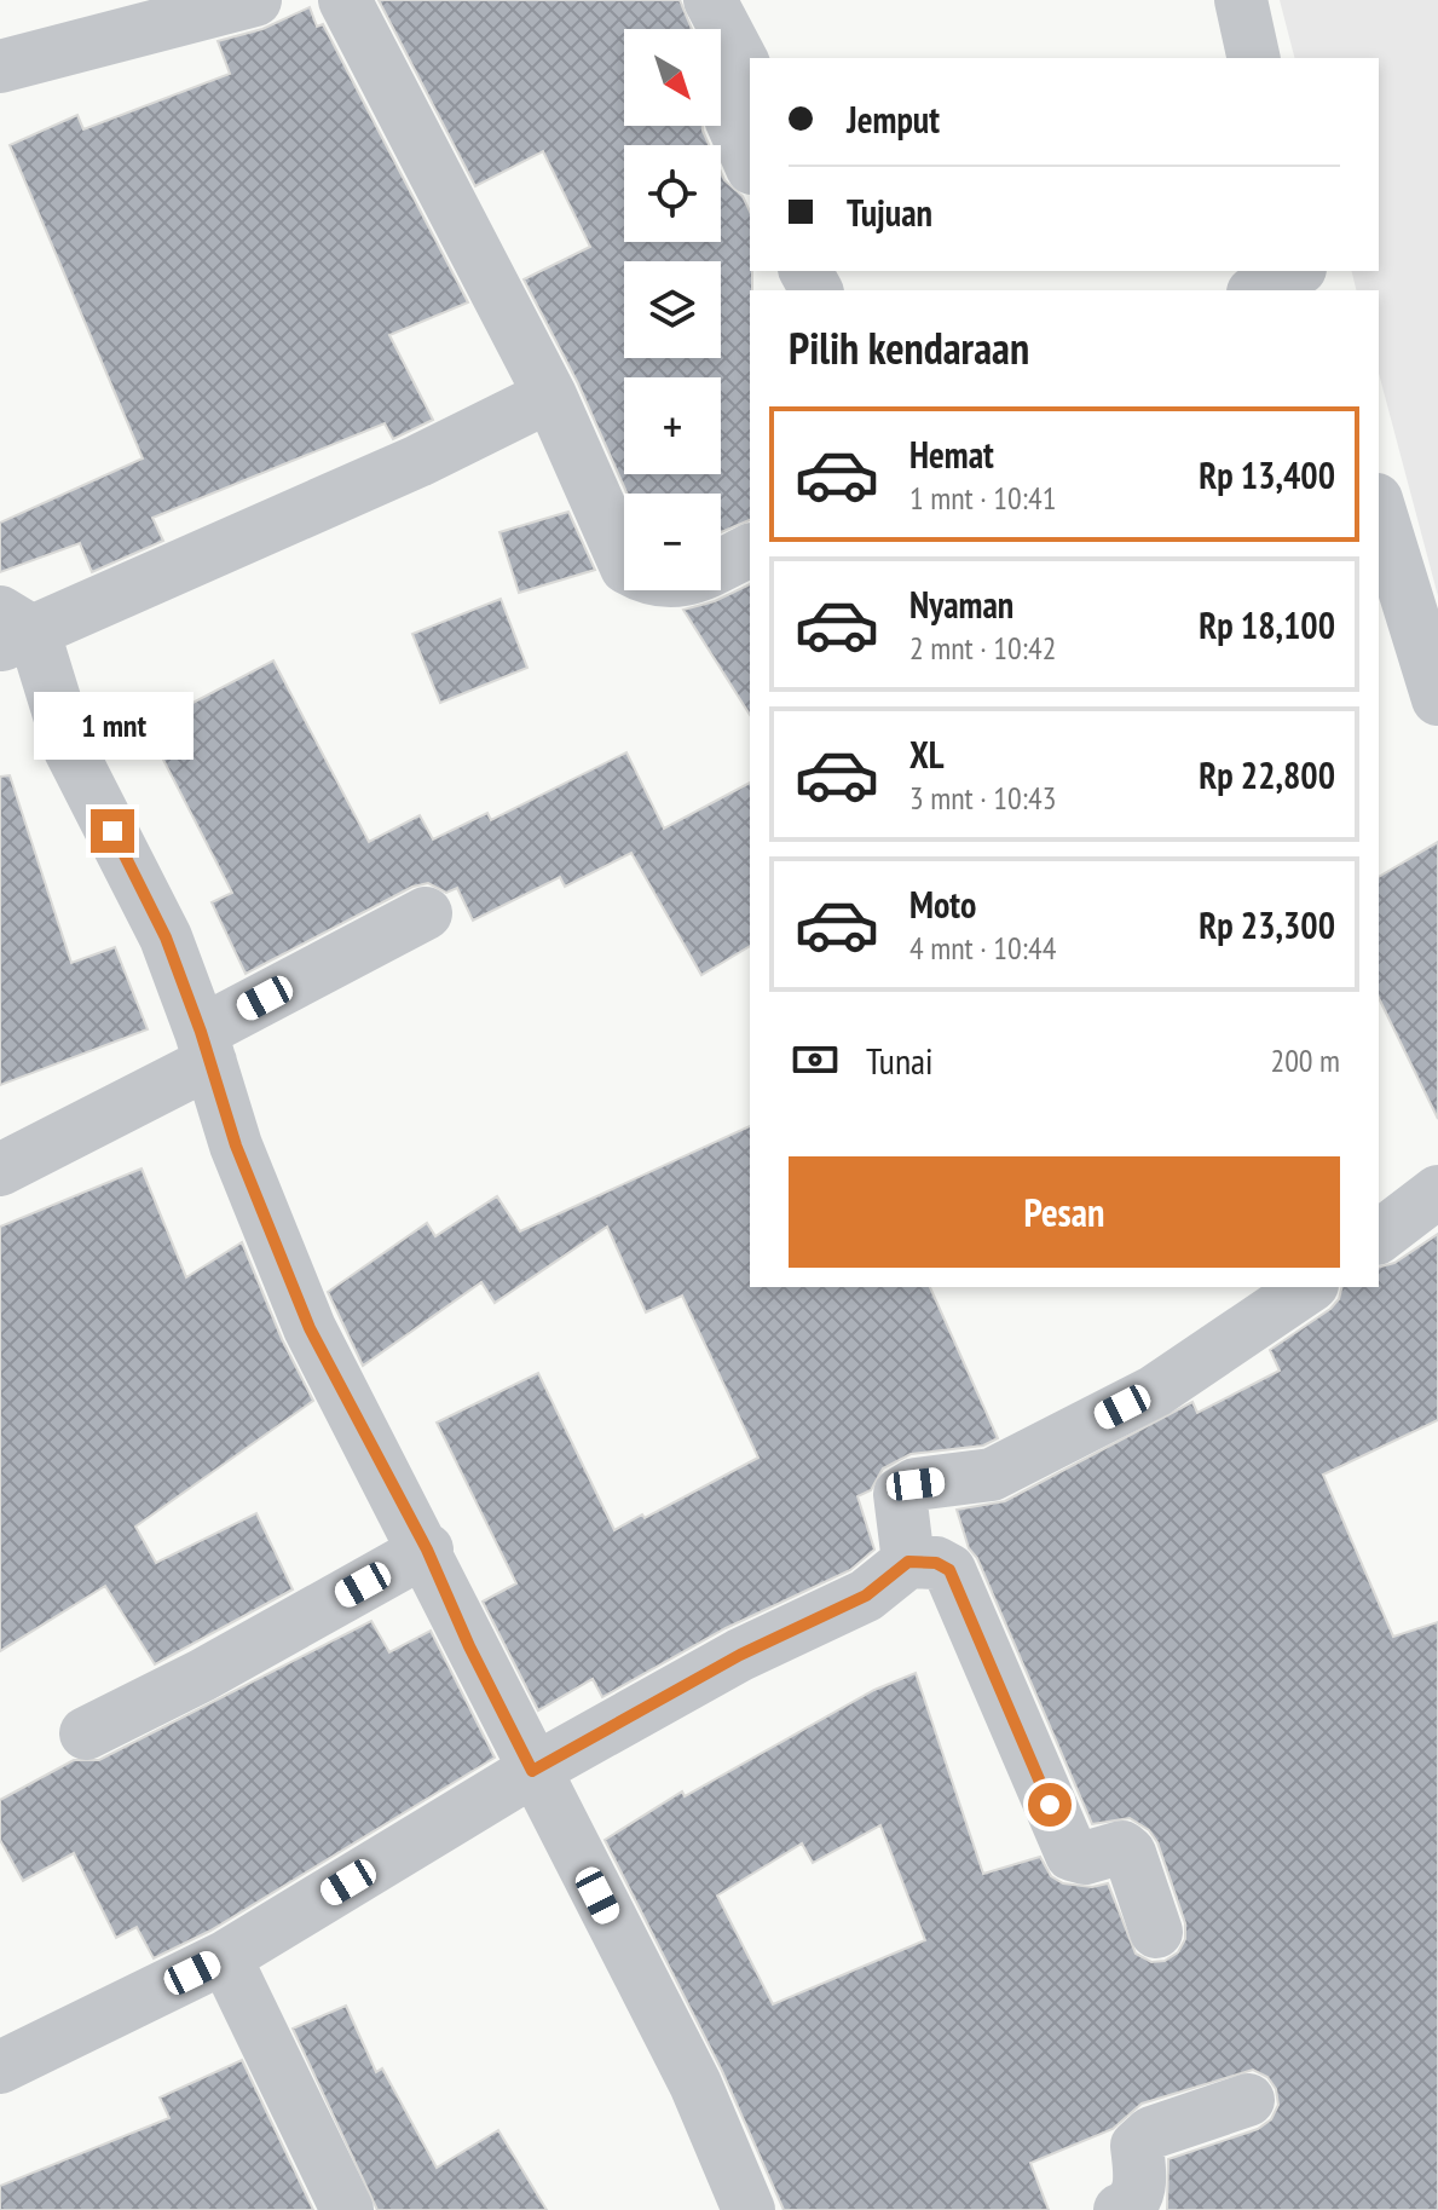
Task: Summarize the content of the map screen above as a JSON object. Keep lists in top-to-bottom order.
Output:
{
  "north": "bottom right",
  "page": {
    "map_buttons": ["+", "−"],
    "banner": ["Jemput", "Tujuan"],
    "heading": "Pilih kendaraan",
    "list": [
      {
        "name": "Hemat",
        "note": "1 mnt · 10:41",
        "value": "Rp 13,400"
      },
      {
        "name": "Nyaman",
        "note": "2 mnt · 10:42",
        "value": "Rp 18,100"
      },
      {
        "name": "XL",
        "note": "3 mnt · 10:43",
        "value": "Rp 22,800"
      },
      {
        "name": "Moto",
        "note": "4 mnt · 10:44",
        "value": "Rp 23,300"
      }
    ],
    "bubble": "1 mnt",
    "pay": ["Tunai", "200 m"],
    "buttons": "Pesan"
  }
}
